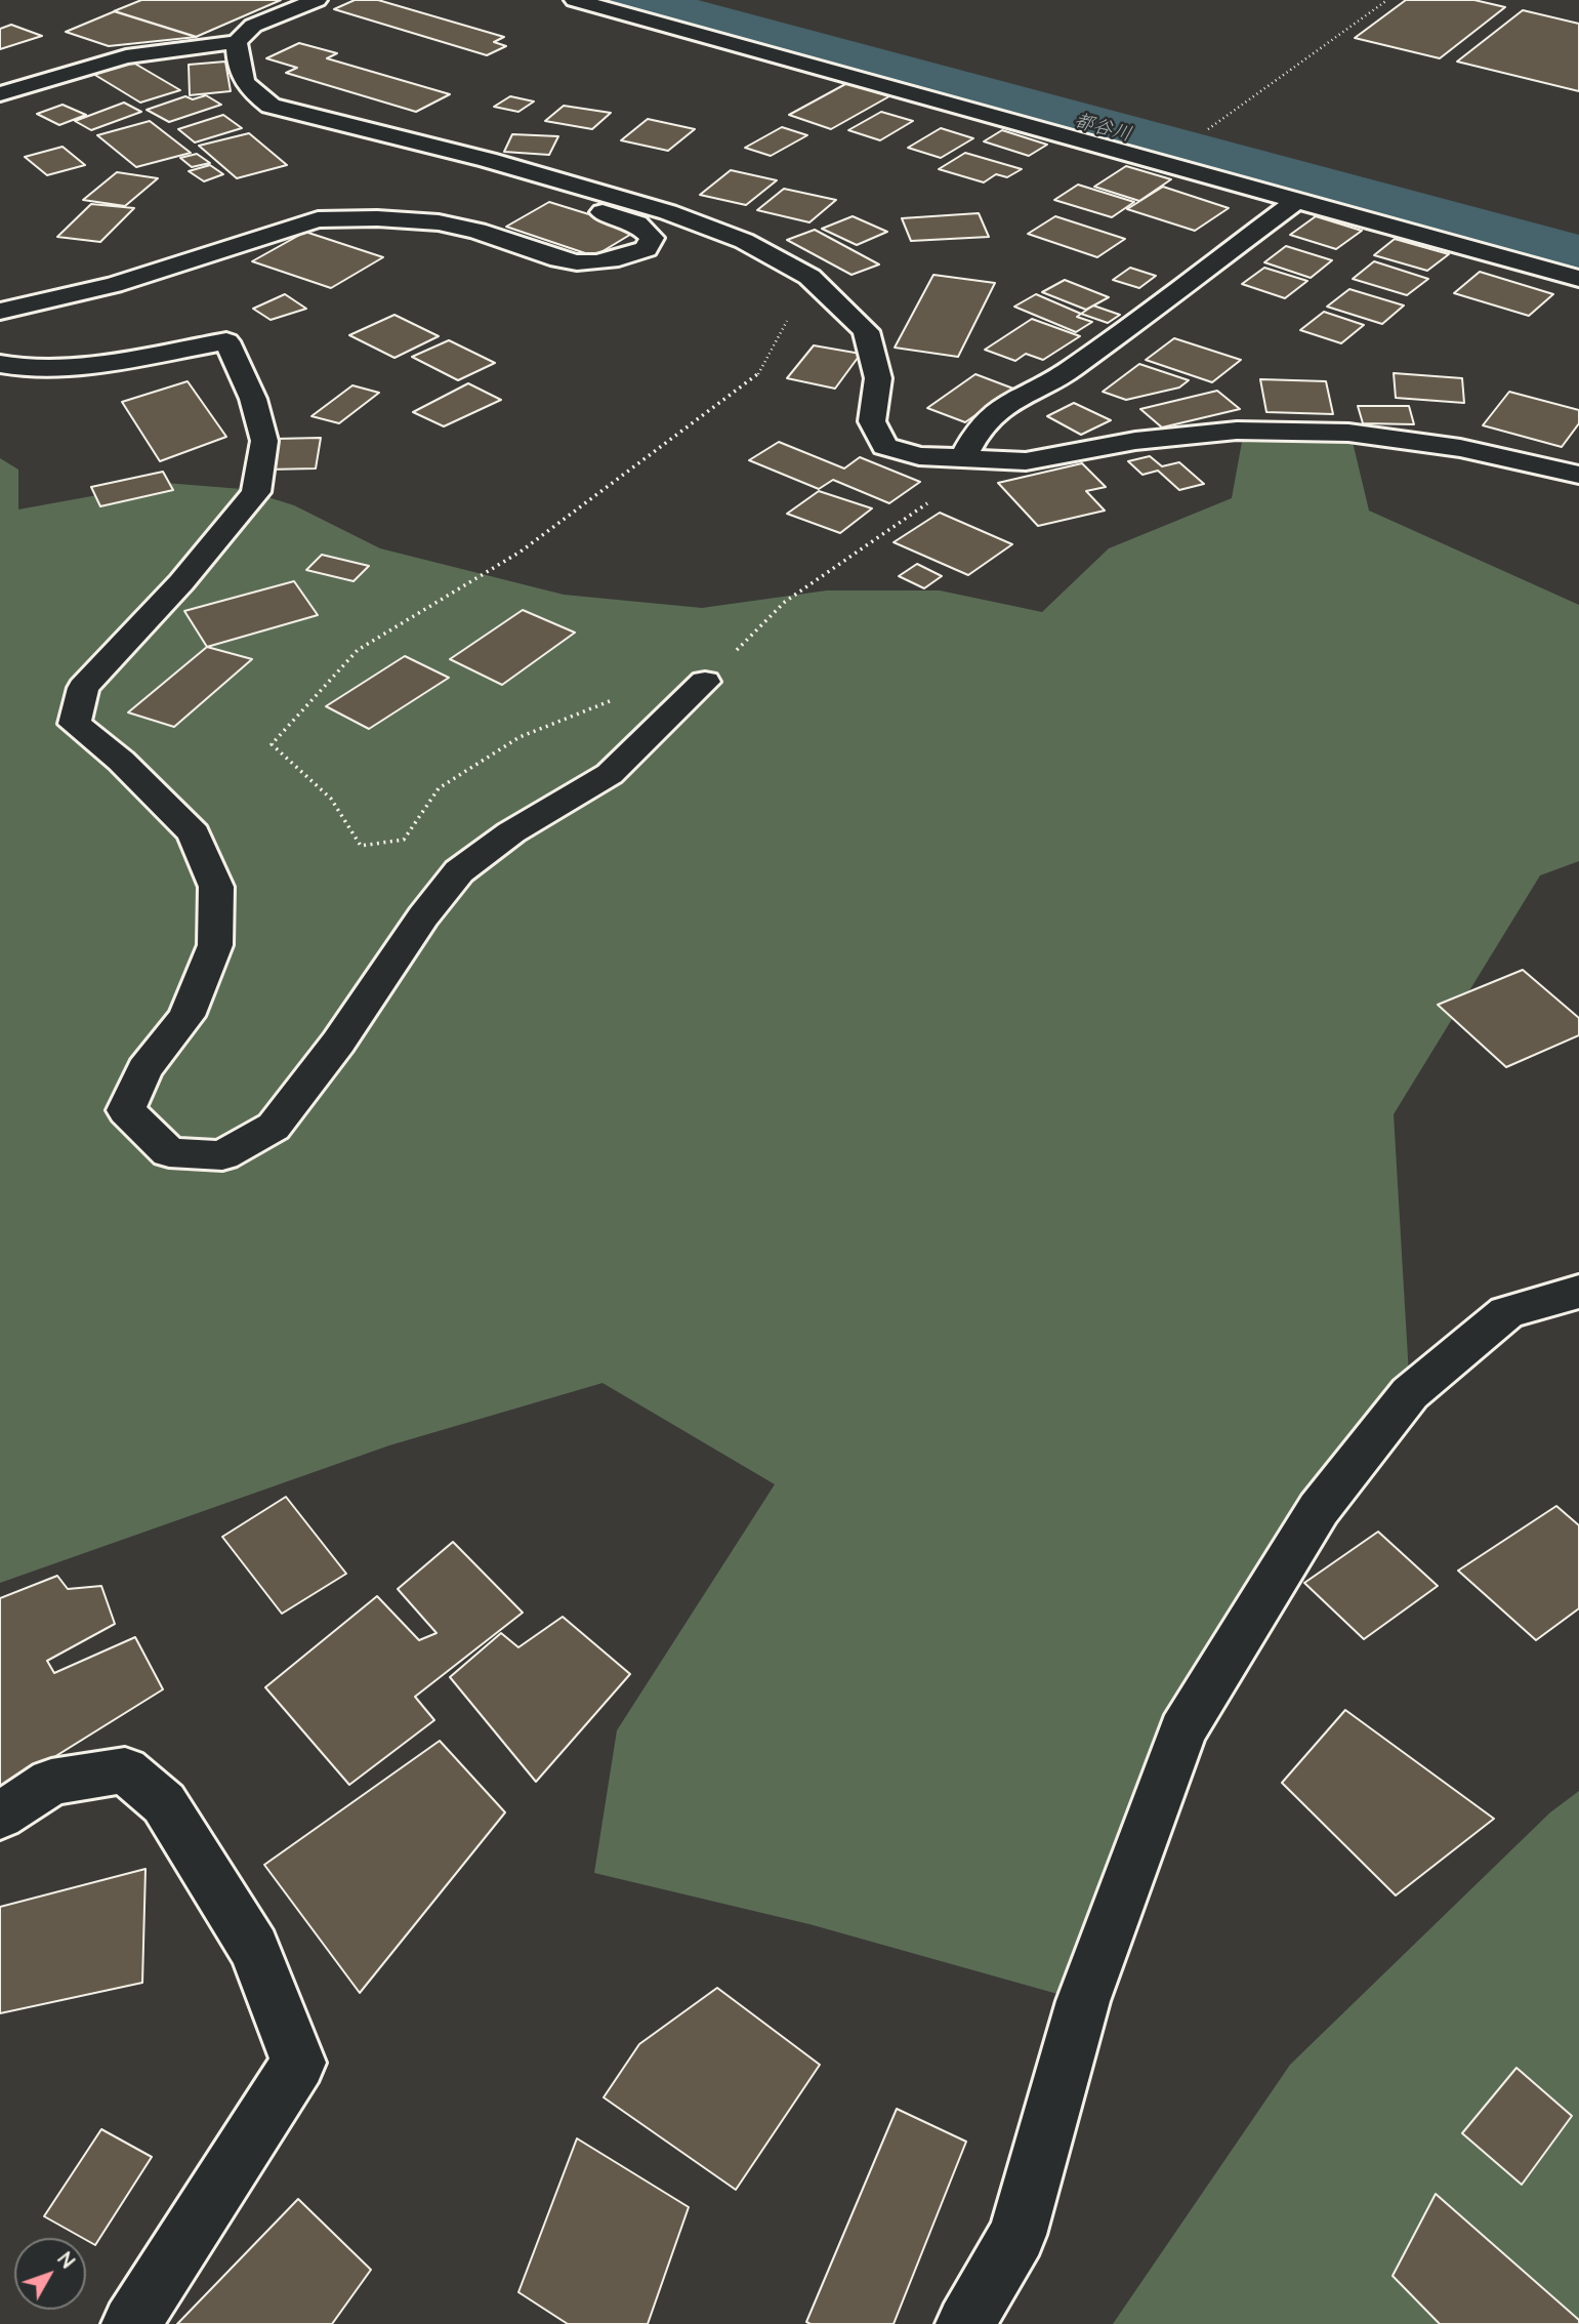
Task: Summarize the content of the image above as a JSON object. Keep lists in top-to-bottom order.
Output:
{
  "water": ["都谷川"],
  "north": "top right"
}
